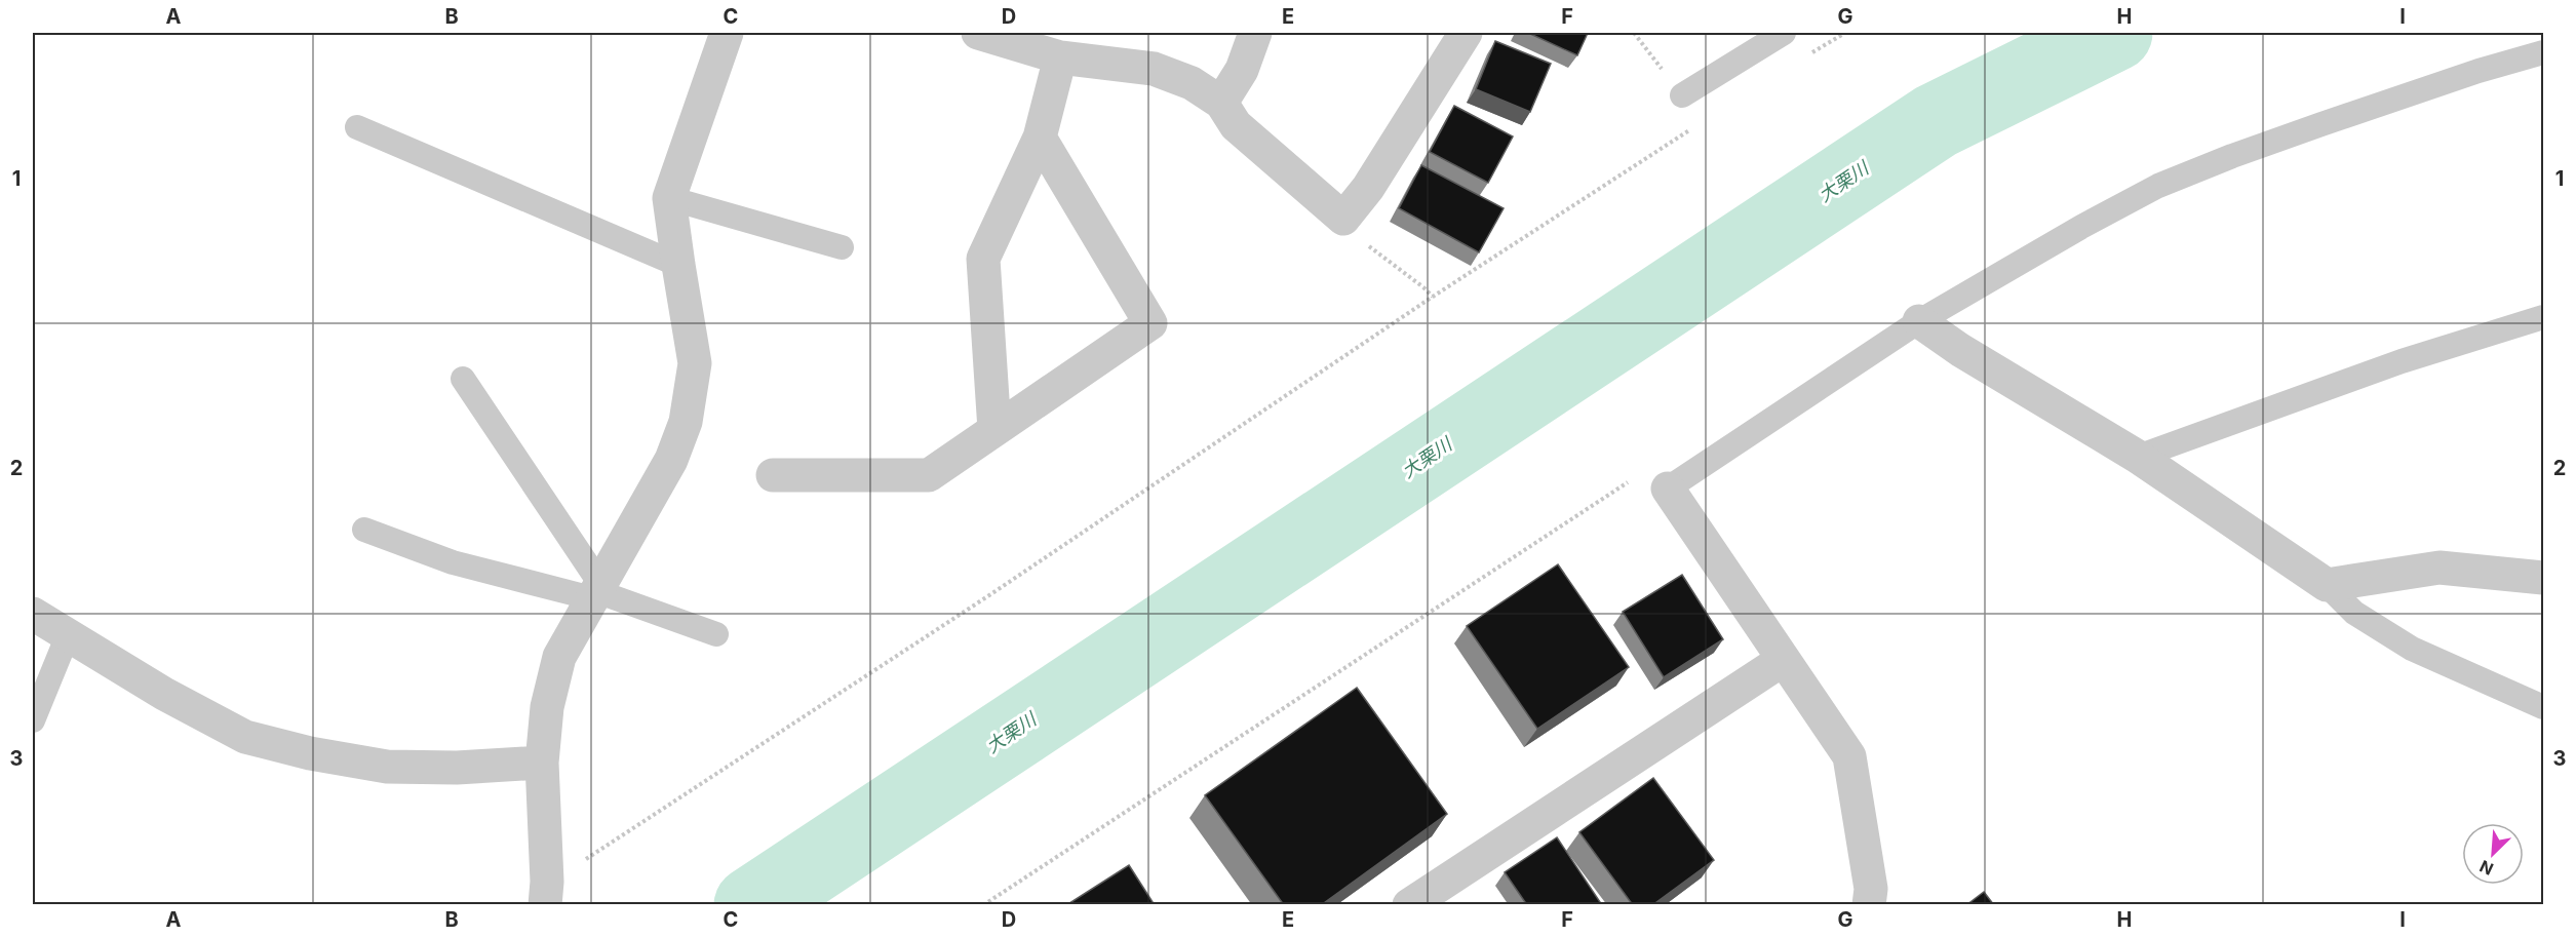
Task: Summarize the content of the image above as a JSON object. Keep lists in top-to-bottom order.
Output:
{
  "water": ["大栗川"],
  "north": "bottom left",
  "grid": {
    "columns": [
      "A",
      "B",
      "C",
      "D",
      "E",
      "F",
      "G",
      "H",
      "I"
    ],
    "rows": ["1", "2", "3"]
  }
}
